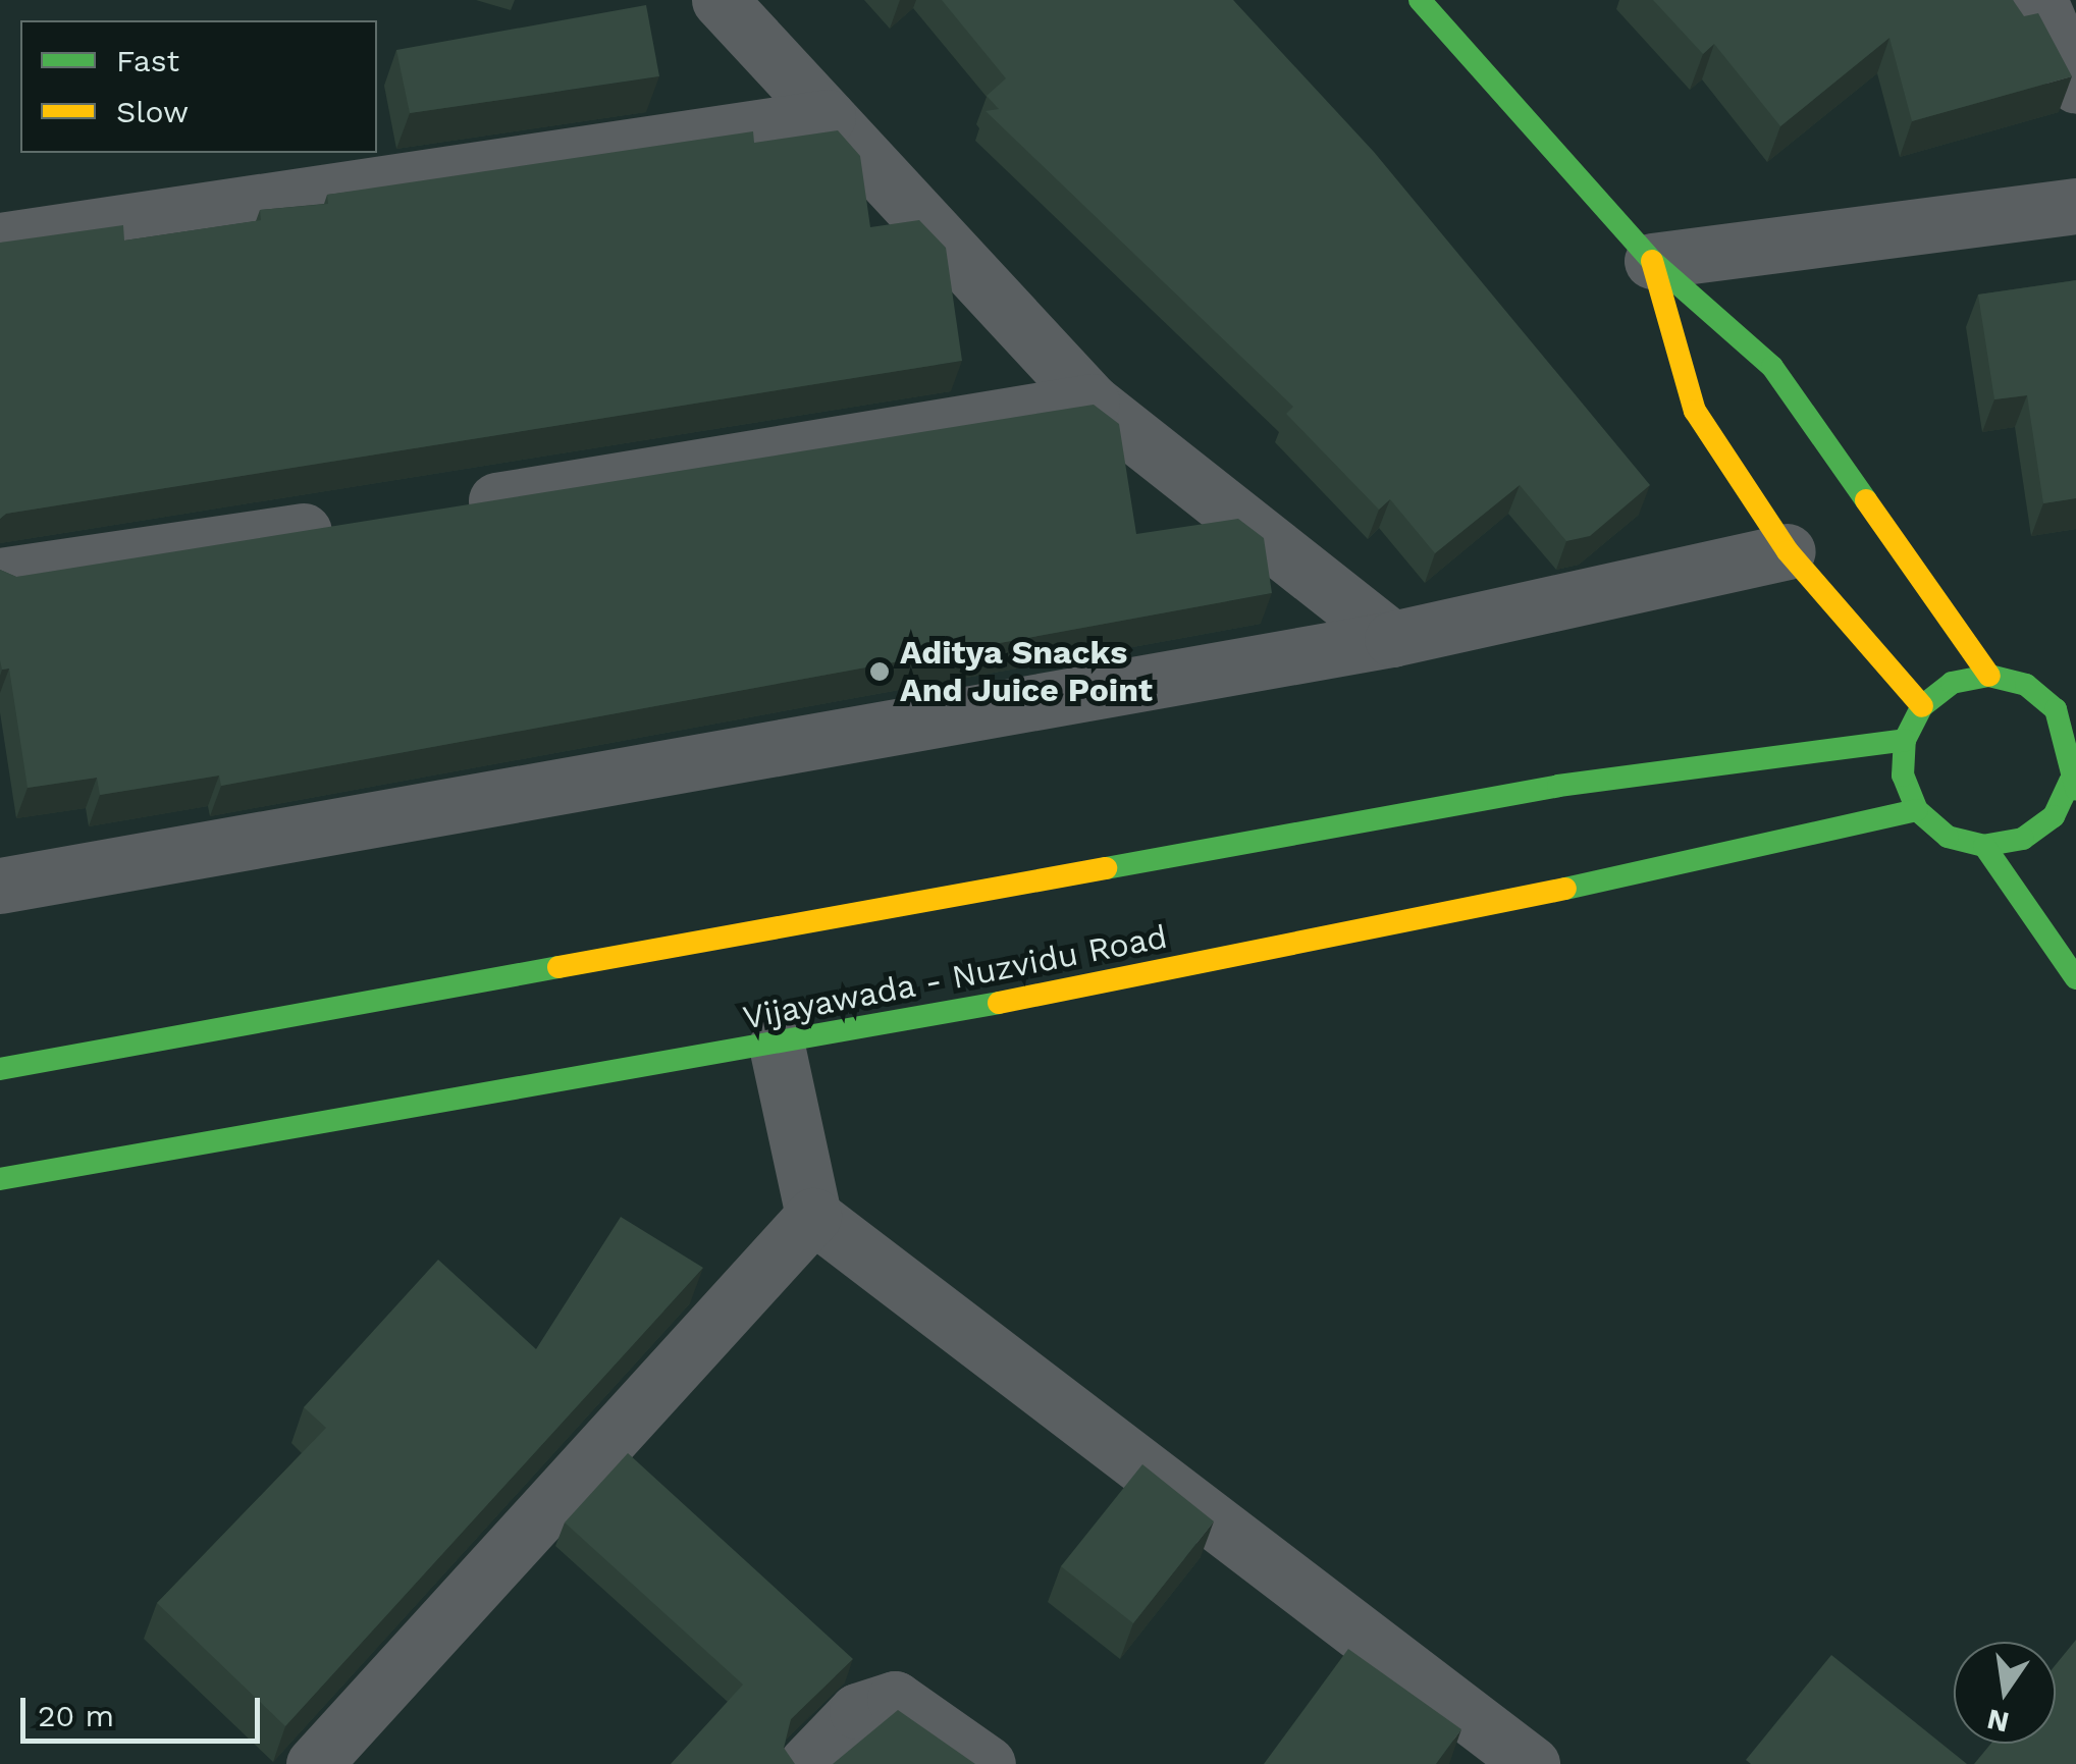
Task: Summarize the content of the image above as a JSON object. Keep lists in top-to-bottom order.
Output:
{
  "streets": {
    "main road": ["Vijayawada - Nuzvidu Road"]
  },
  "places": ["Aditya Snacks And Juice Point"],
  "legend": ["Fast", "Slow"],
  "scale_bar": "20 m",
  "north": "bottom"
}
